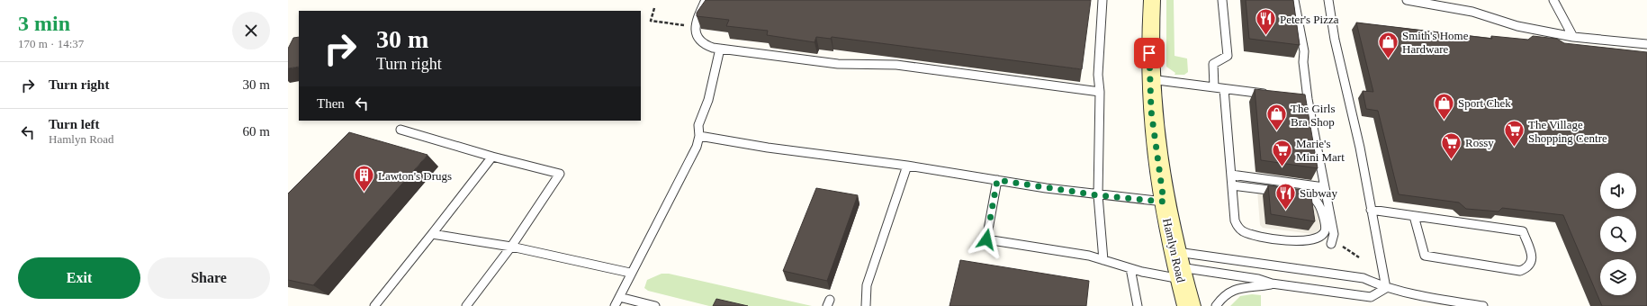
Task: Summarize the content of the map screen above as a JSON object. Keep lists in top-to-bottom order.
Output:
{
  "streets": {
    "street": ["Hamlyn Road"]
  },
  "places": {
    "restaurant": ["Peter's Pizza", "Subway"],
    "shop": ["Smith's Home Hardware", "Sport Chek", "The Girls Bra Shop"],
    "supermarket": ["The Village Shopping Centre", "Rossy", "Marie's Mini Mart"],
    "building": ["Lawton's Drugs"]
  },
  "page": {
    "heading": ["3 min", "170 m · 14:37"],
    "turn": ["30 m", "Turn right"],
    "list": [
      {
        "name": "Turn right",
        "value": "30 m"
      },
      {
        "name": "Turn left",
        "note": "Hamlyn Road",
        "value": "60 m"
      }
    ],
    "then": "Then",
    "buttons": ["Exit", "Share"]
  }
}
